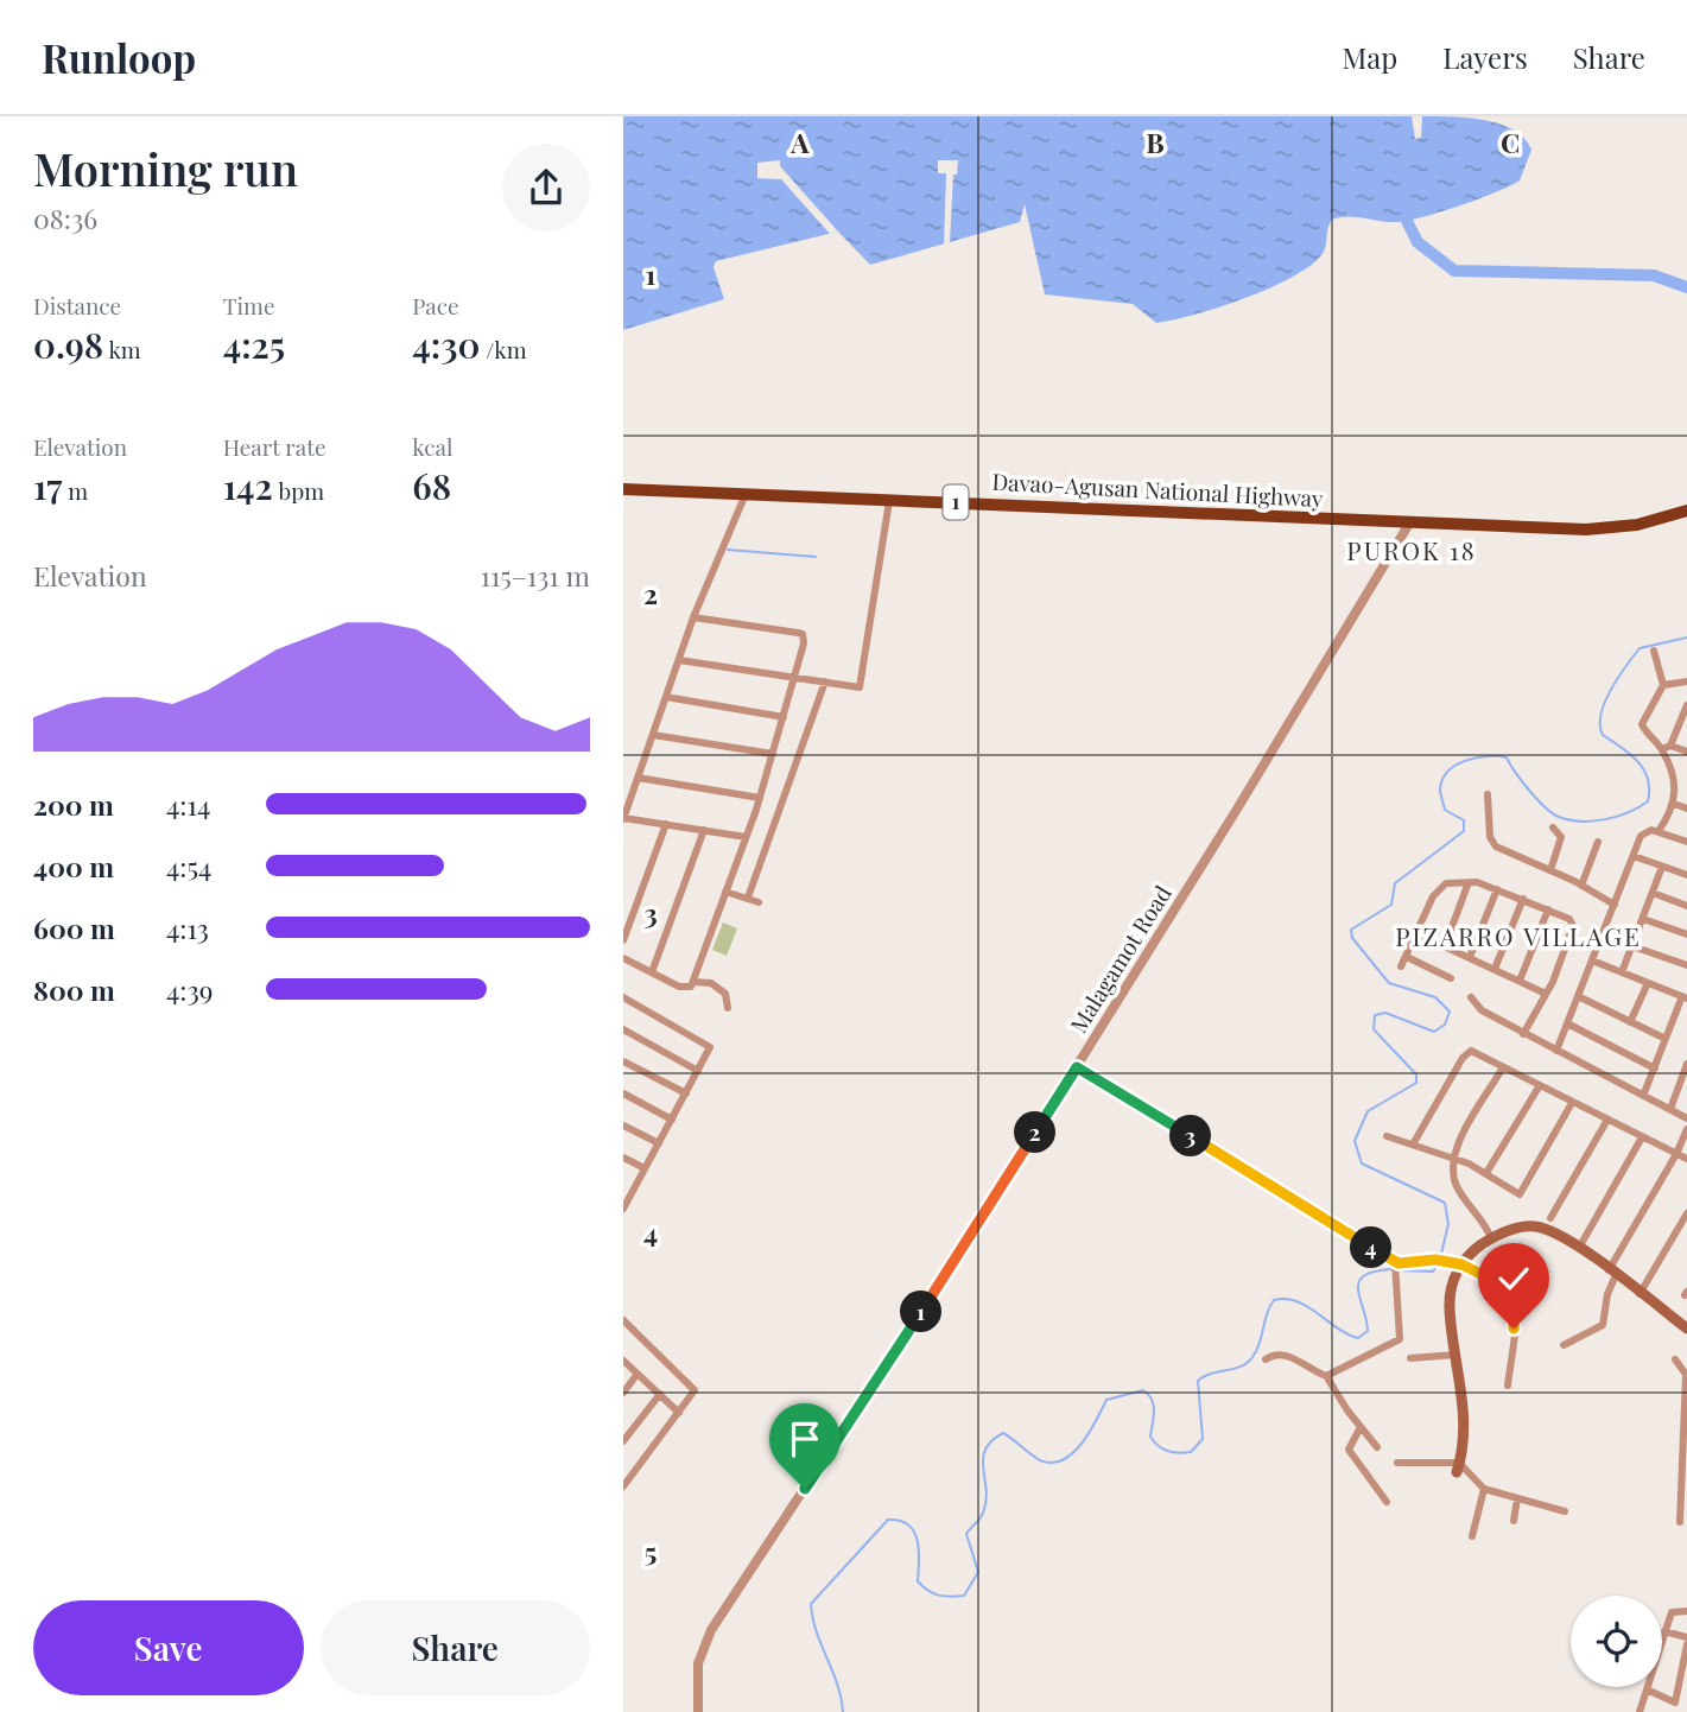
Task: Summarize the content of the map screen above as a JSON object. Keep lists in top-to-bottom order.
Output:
{
  "streets": {
    "highway": ["Davao-Agusan National Highway", "1"],
    "street": ["Malagamot Road"]
  },
  "crossings": [
    ["Davao-Agusan National Highway", "Malagamot Road"]
  ],
  "districts": ["PUROK 18", "PIZARRO VILLAGE"],
  "page": {
    "header": "Runloop",
    "nav": ["Map", "Layers", "Share"],
    "heading": ["Morning run", "08:36"],
    "stats": [
      ["Distance", "0.98 km"],
      ["Time", "4:25"],
      ["Pace", "4:30 /km"],
      ["Elevation", "17 m"],
      ["Heart rate", "142 bpm"],
      ["kcal", "68"]
    ],
    "chart": ["Elevation", "115–131 m"],
    "list": [
      {
        "name": "200 m",
        "note": "4:14"
      },
      {
        "name": "400 m",
        "note": "4:54"
      },
      {
        "name": "600 m",
        "note": "4:13"
      },
      {
        "name": "800 m",
        "note": "4:39"
      }
    ],
    "pins": [
      "2",
      "3",
      "4",
      "1"
    ],
    "buttons": ["Save", "Share"]
  },
  "grid": {
    "columns": ["A", "B", "C"],
    "rows": [
      "1",
      "2",
      "3",
      "4",
      "5"
    ]
  }
}
